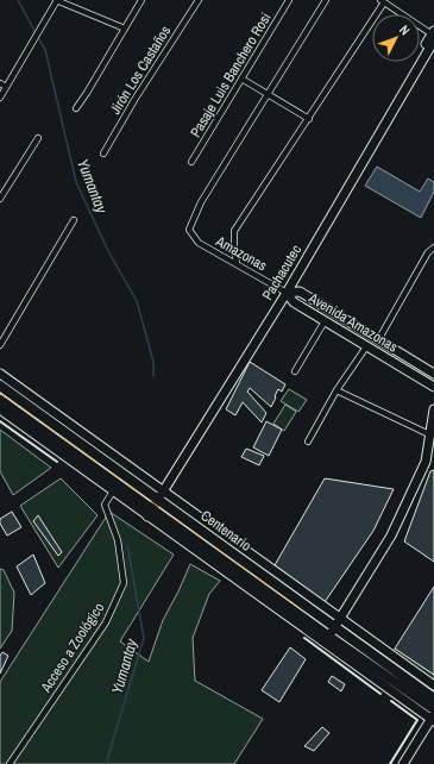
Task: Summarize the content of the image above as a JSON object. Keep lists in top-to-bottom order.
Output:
{
  "streets": {
    "highway": ["Centenario"],
    "street": [
      "Jirón Los Castaños",
      "Pasaje Luis Banchero Rosi",
      "Amazonas",
      "Pachacutec",
      "Avenida Amazonas",
      "Acceso a Zoológico"
    ]
  },
  "crossings": [
    ["Amazonas", "Pachacutec"],
    ["Amazonas", "Avenida Amazonas"],
    ["Pachacutec", "Avenida Amazonas"],
    ["Pachacutec", "Centenario"],
    ["Centenario", "Acceso a Zoológico"]
  ],
  "water": ["Yumantay"],
  "north": "top right"
}
